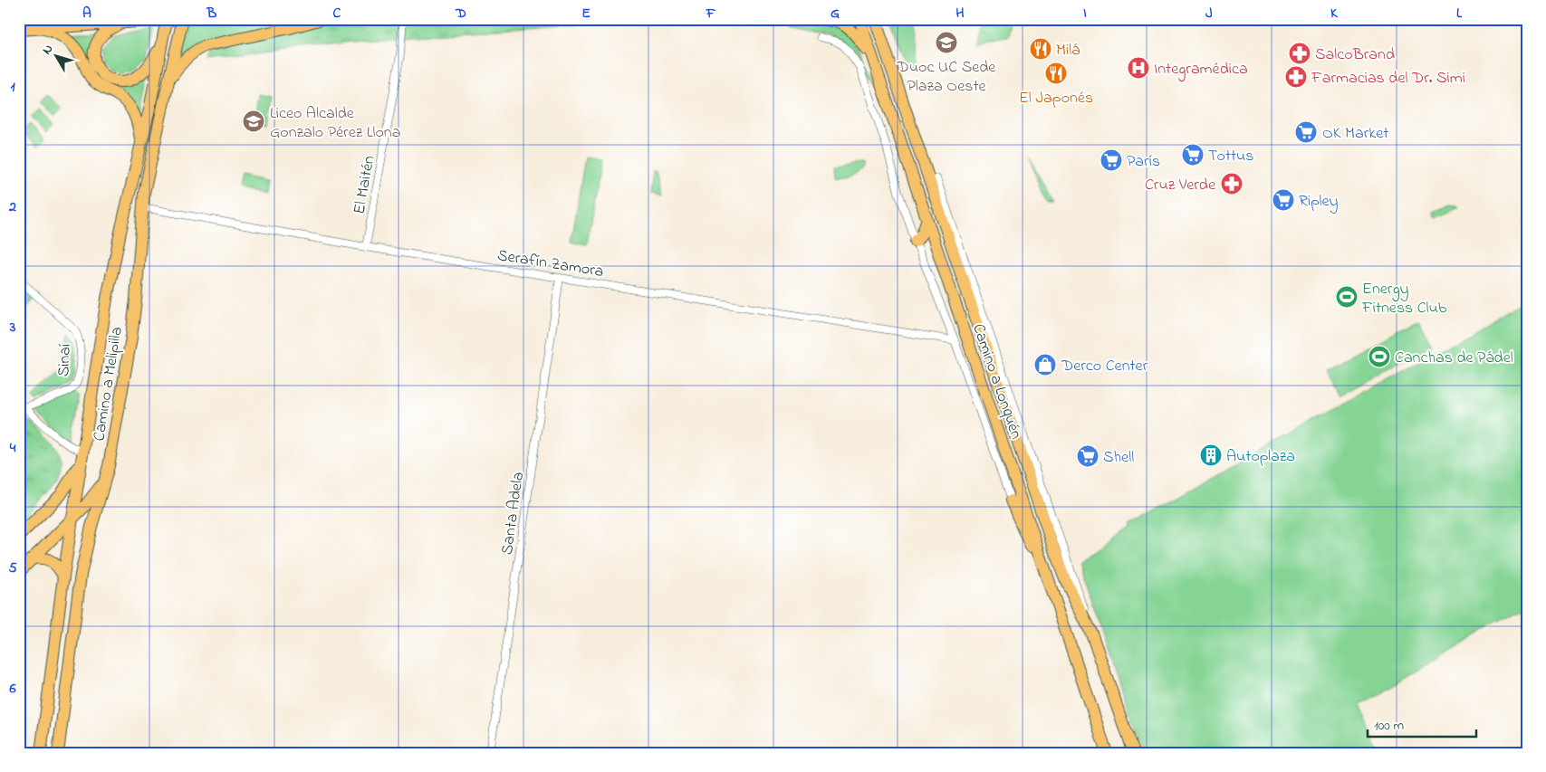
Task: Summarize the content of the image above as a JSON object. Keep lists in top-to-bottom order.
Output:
{
  "streets": {
    "main road": ["Camino a Lonquén", "Camino a Melipilla"],
    "street": [
      "El Maitén",
      "Serafín Zamora",
      "Sinaí",
      "Santa Adela"
    ]
  },
  "crossings": [
    ["El Maitén", "Serafín Zamora"],
    ["Serafín Zamora", "Camino a Lonquén"],
    ["Serafín Zamora", "Camino a Melipilla"],
    ["Serafín Zamora", "Santa Adela"]
  ],
  "places": {
    "school or university": ["Duoc UC Sede Plaza Oeste", "Liceo Alcalde Gonzalo Pérez Llona"],
    "restaurant": ["Milá", "El Japonés"],
    "pharmacy": ["SalcoBrand", "Farmacias del Dr. Simi", "Cruz Verde"],
    "hospital": ["Integramédica"],
    "supermarket": [
      "OK Market",
      "Tottus",
      "París",
      "Ripley",
      "Shell"
    ],
    "sports": ["Energy Fitness Club", "Canchas de Pádel"],
    "shop": ["Derco Center"],
    "building": ["Autoplaza"]
  },
  "scale_bar": "100 m",
  "north": "top left",
  "grid": {
    "columns": [
      "A",
      "B",
      "C",
      "D",
      "E",
      "F",
      "G",
      "H",
      "I",
      "J",
      "K",
      "L"
    ],
    "rows": [
      "1",
      "2",
      "3",
      "4",
      "5",
      "6"
    ]
  }
}
